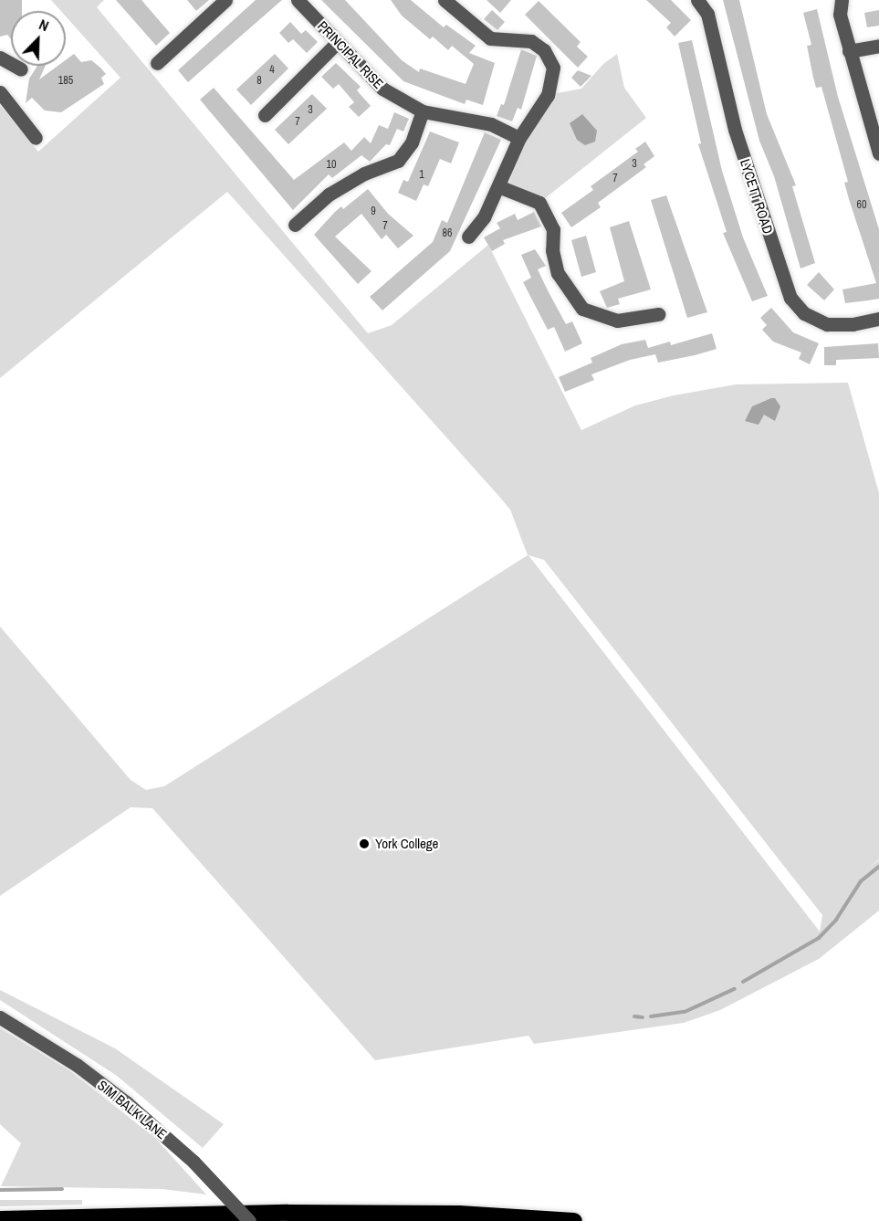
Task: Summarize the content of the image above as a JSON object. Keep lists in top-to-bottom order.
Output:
{
  "streets": {
    "street": ["PRINCIPAL RISE", "LYCETT ROAD", "SIM BALK LANE"]
  },
  "places": ["York College"],
  "house_numbers": [
    "4",
    "185",
    "8",
    "3",
    "7",
    "3",
    "10",
    "1",
    "7",
    "60",
    "9",
    "7",
    "86"
  ],
  "north": "top right"
}
